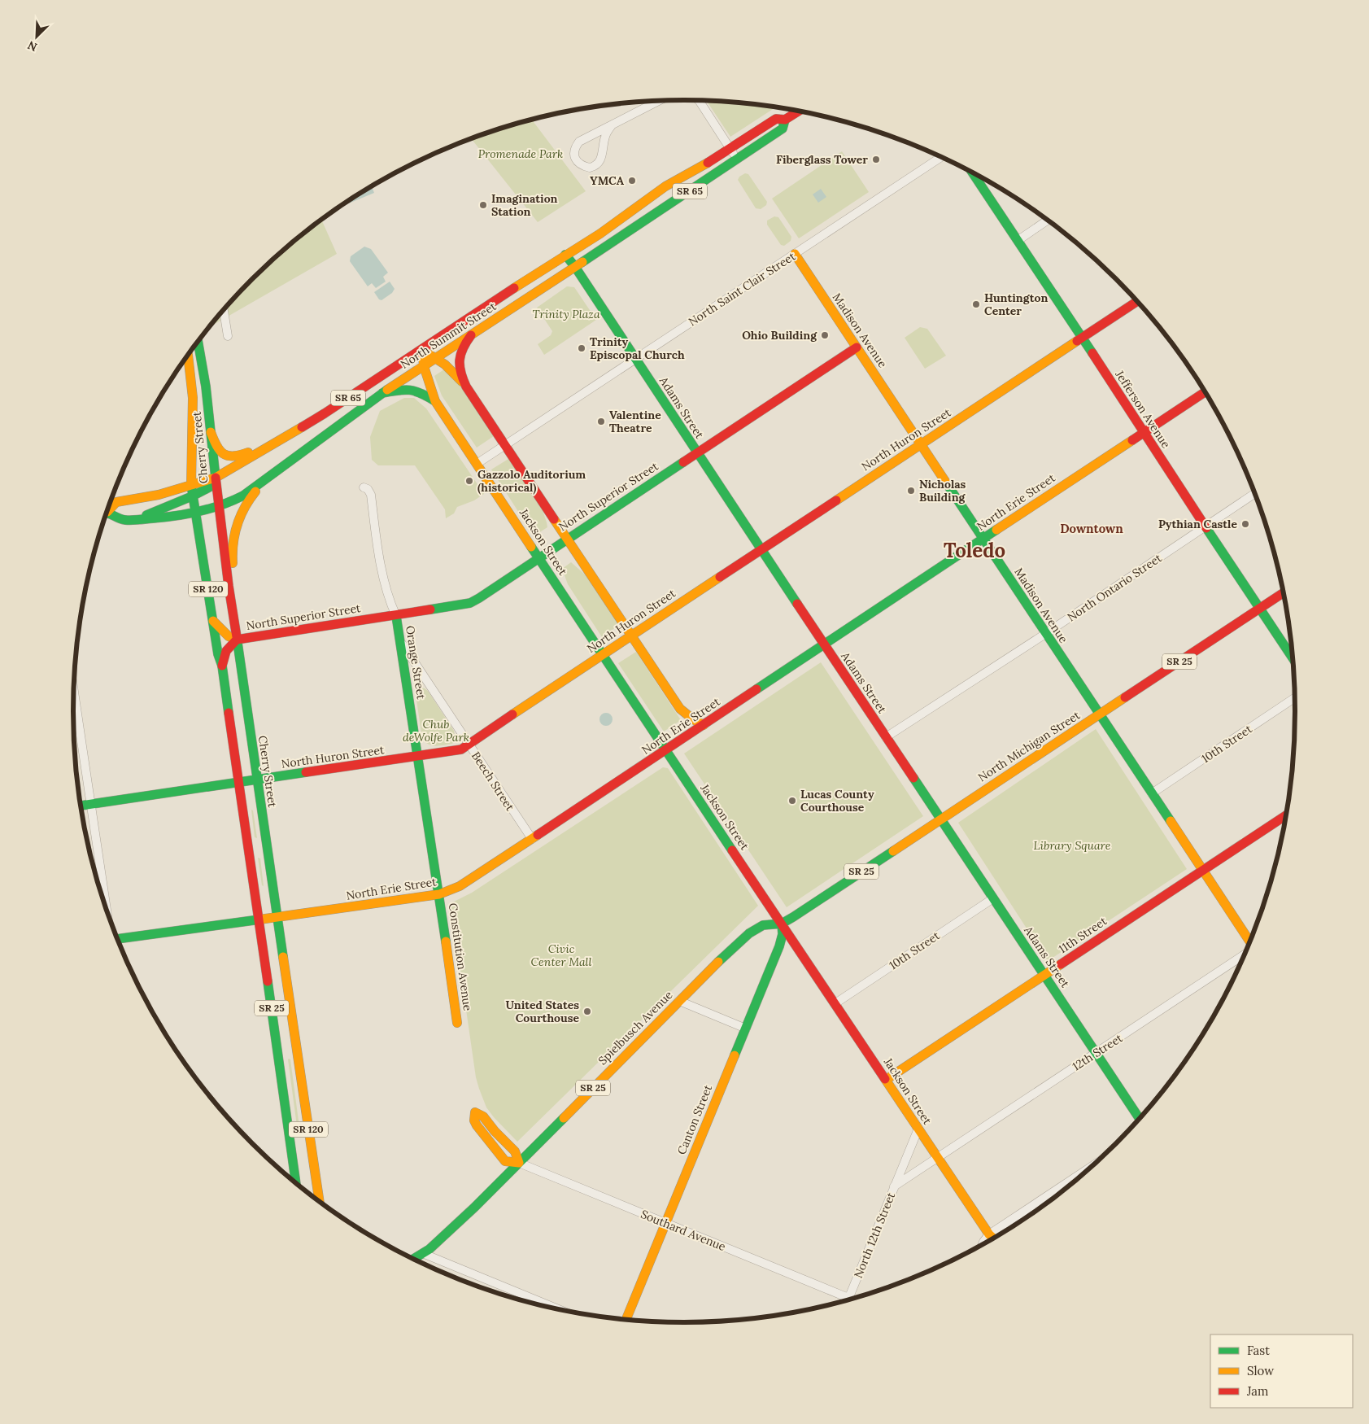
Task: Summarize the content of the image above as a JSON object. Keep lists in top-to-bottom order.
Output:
{
  "streets": {
    "street": [
      "SR 65",
      "North Saint Clair Street",
      "Madison Avenue",
      "North Summit Street",
      "Adams Street",
      "Jefferson Avenue",
      "North Huron Street",
      "Cherry Street",
      "North Superior Street",
      "North Erie Street",
      "Jackson Street",
      "North Ontario Street",
      "SR 120",
      "SR 25",
      "Orange Street",
      "10th Street",
      "North Michigan Street",
      "Beech Street",
      "11th Street",
      "Constitution Avenue",
      "Spielbusch Avenue",
      "12th Street",
      "Canton Street",
      "Southard Avenue",
      "North 12th Street"
    ]
  },
  "crossings": [
    ["North Saint Clair Street", "Madison Avenue"],
    ["North Saint Clair Street", "Adams Street"],
    ["North Saint Clair Street", "Jackson Street"],
    ["Madison Avenue", "North Huron Street"],
    ["Madison Avenue", "North Superior Street"],
    ["Madison Avenue", "North Erie Street"],
    ["Madison Avenue", "North Ontario Street"],
    ["Madison Avenue", "10th Street"],
    ["Madison Avenue", "North Michigan Street"],
    ["Madison Avenue", "11th Street"],
    ["North Summit Street", "Adams Street"],
    ["North Summit Street", "Cherry Street"],
    ["North Summit Street", "Jackson Street"],
    ["Adams Street", "North Huron Street"],
    ["Adams Street", "North Superior Street"],
    ["Adams Street", "North Erie Street"],
    ["Adams Street", "North Ontario Street"],
    ["Adams Street", "10th Street"],
    ["Adams Street", "North Michigan Street"],
    ["Adams Street", "11th Street"],
    ["Adams Street", "12th Street"],
    ["Jefferson Avenue", "North Huron Street"],
    ["Jefferson Avenue", "North Erie Street"],
    ["Jefferson Avenue", "North Ontario Street"],
    ["Jefferson Avenue", "North Michigan Street"],
    ["North Huron Street", "Cherry Street"],
    ["North Huron Street", "Jackson Street"],
    ["North Huron Street", "Orange Street"],
    ["North Huron Street", "Beech Street"],
    ["Cherry Street", "North Superior Street"],
    ["Cherry Street", "North Erie Street"],
    ["North Superior Street", "Jackson Street"],
    ["North Superior Street", "Orange Street"],
    ["North Erie Street", "Jackson Street"],
    ["North Erie Street", "Orange Street"],
    ["North Erie Street", "Beech Street"],
    ["North Erie Street", "Constitution Avenue"],
    ["Jackson Street", "10th Street"],
    ["Jackson Street", "North Michigan Street"],
    ["Jackson Street", "11th Street"],
    ["Jackson Street", "Spielbusch Avenue"],
    ["Jackson Street", "12th Street"],
    ["Jackson Street", "Canton Street"],
    ["Jackson Street", "North 12th Street"],
    ["Orange Street", "Beech Street"],
    ["Orange Street", "Constitution Avenue"],
    ["North Michigan Street", "Spielbusch Avenue"],
    ["North Michigan Street", "Canton Street"],
    ["Spielbusch Avenue", "Canton Street"],
    ["Spielbusch Avenue", "Southard Avenue"],
    ["12th Street", "North 12th Street"],
    ["Canton Street", "Southard Avenue"],
    ["Southard Avenue", "North 12th Street"]
  ],
  "districts": ["Downtown", "Toledo"],
  "parks": [
    "Promenade Park",
    "Trinity Plaza",
    "Chub deWolfe Park",
    "Library Square",
    "Civic Center Mall"
  ],
  "places": [
    "Fiberglass Tower",
    "YMCA",
    "Imagination Station",
    "Huntington Center",
    "Ohio Building",
    "Trinity Episcopal Church",
    "Valentine Theatre",
    "Gazzolo Auditorium (historical)",
    "Nicholas Building",
    "Pythian Castle",
    "Lucas County Courthouse",
    "United States Courthouse"
  ],
  "legend": ["Fast", "Slow", "Jam"],
  "north": "bottom left"
}
